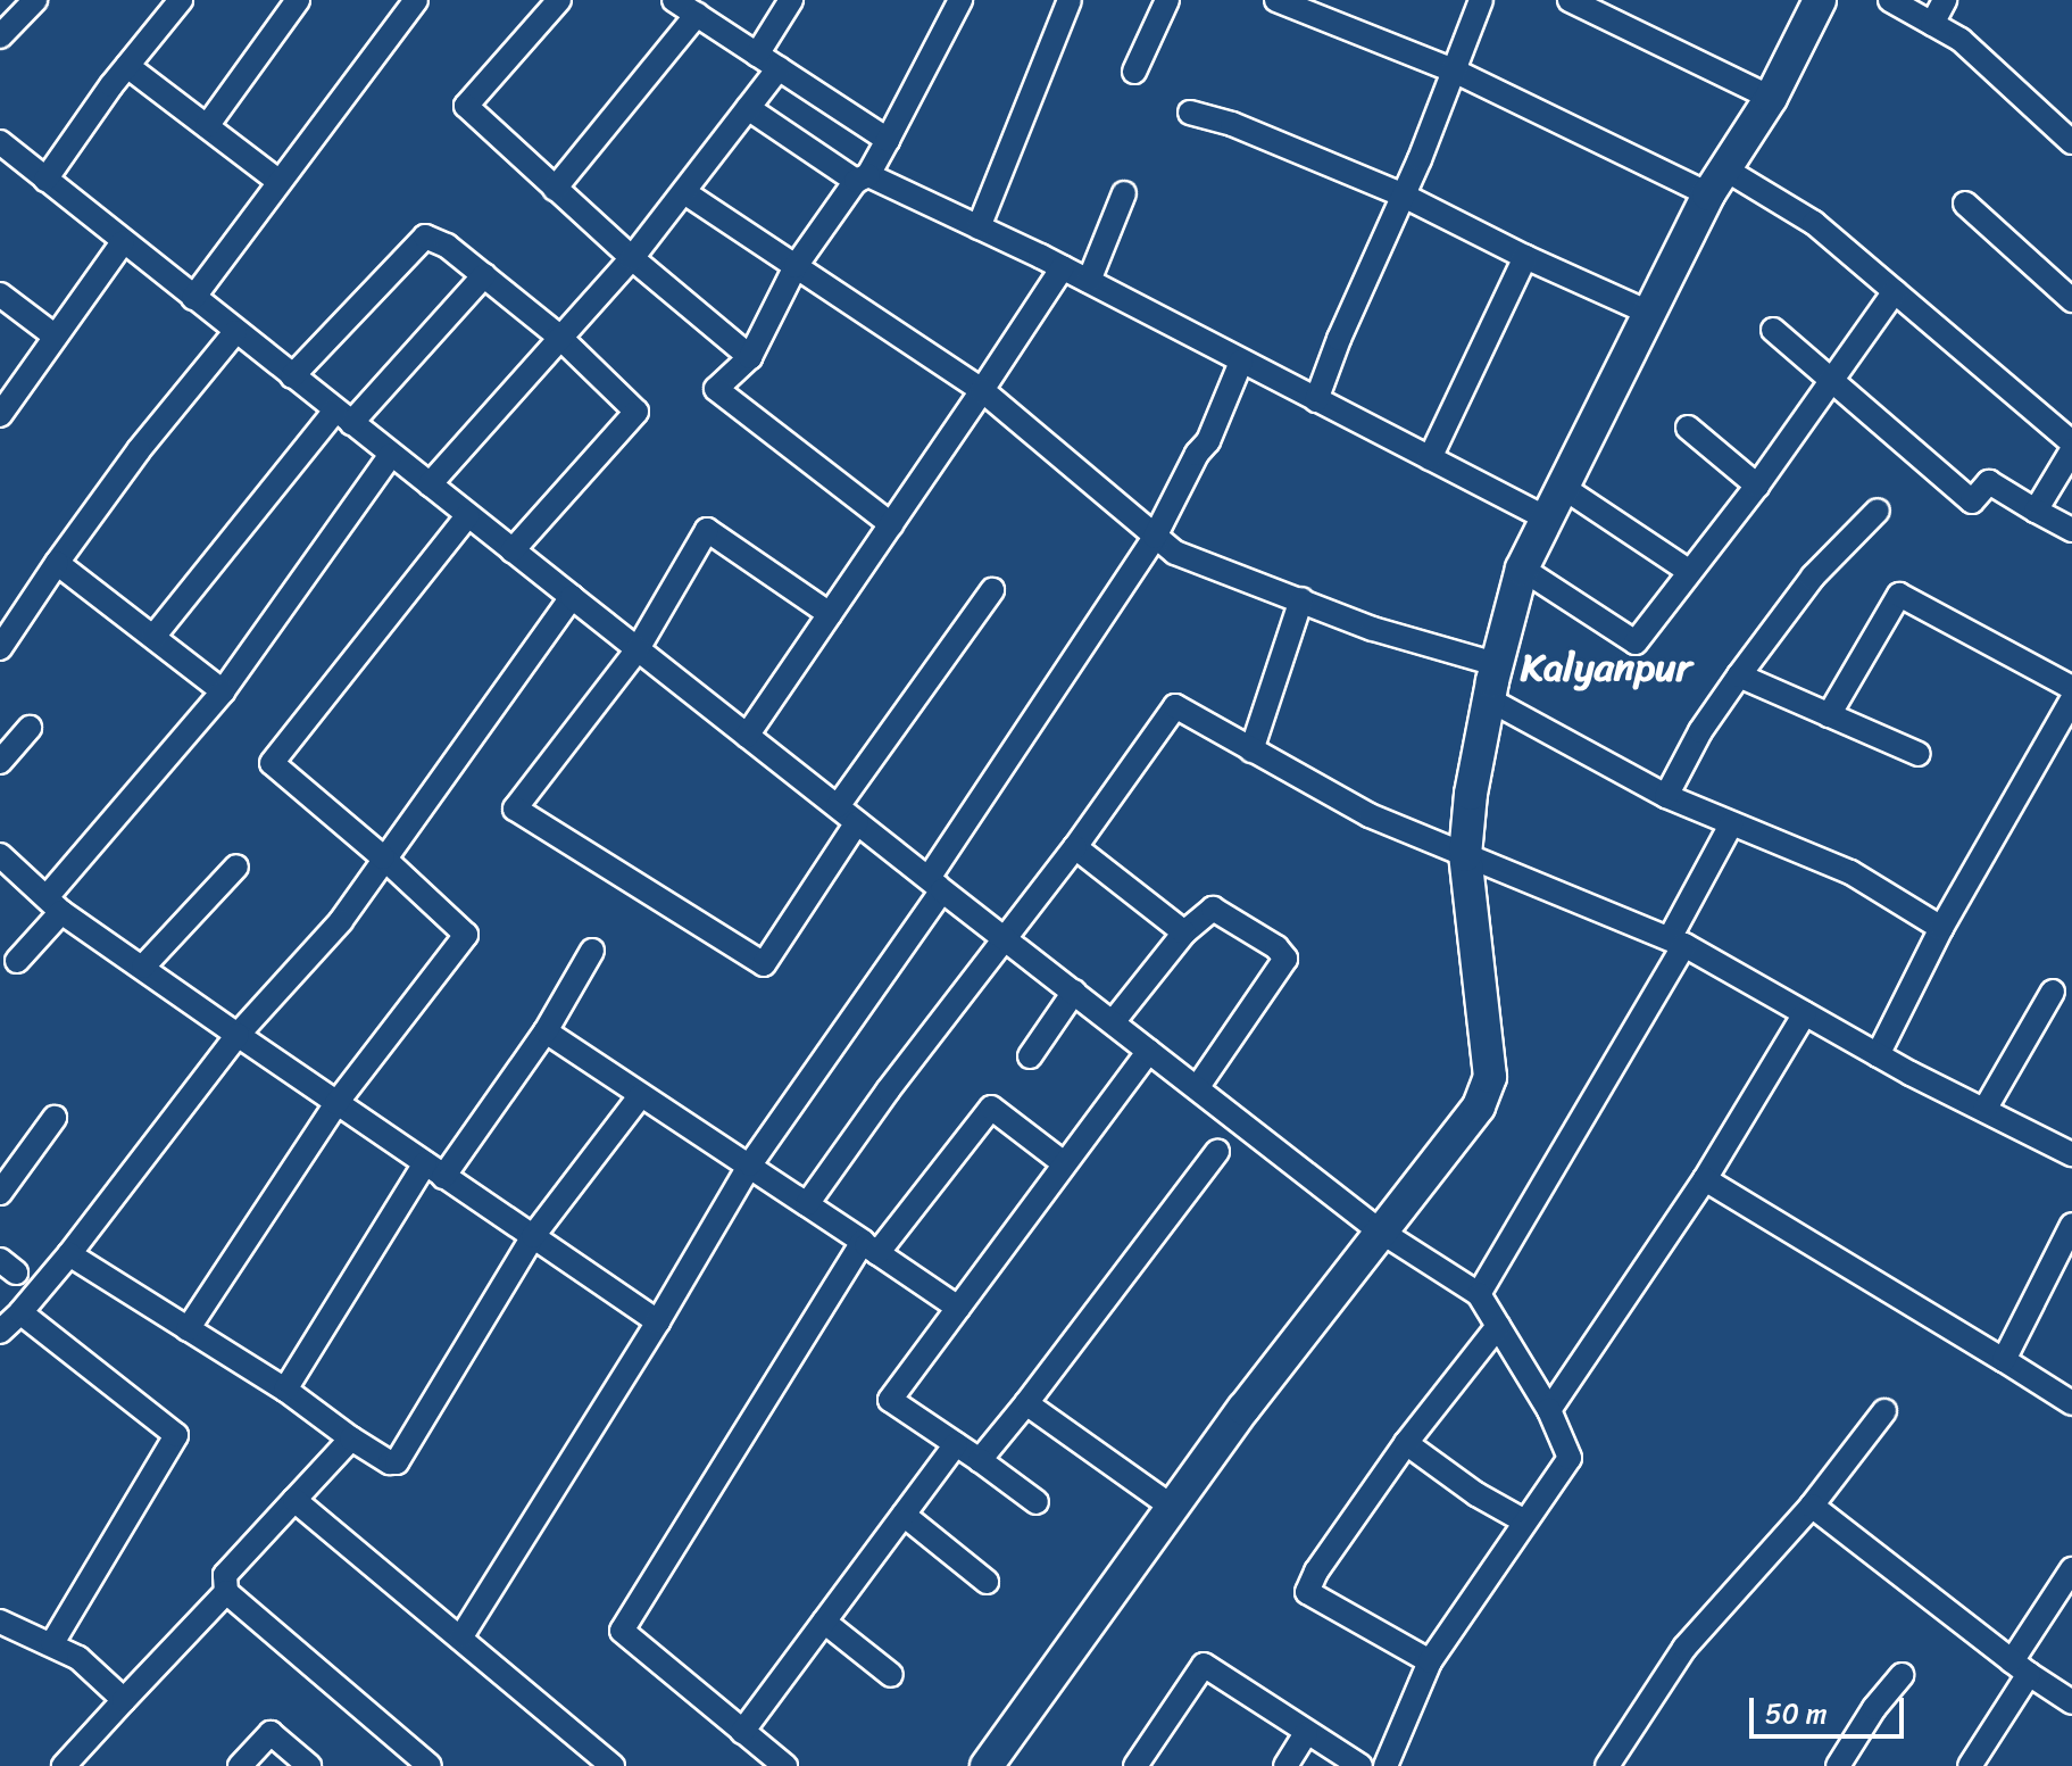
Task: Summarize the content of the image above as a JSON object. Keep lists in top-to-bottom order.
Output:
{
  "districts": ["Kalyanpur"],
  "scale_bar": "50 m"
}
